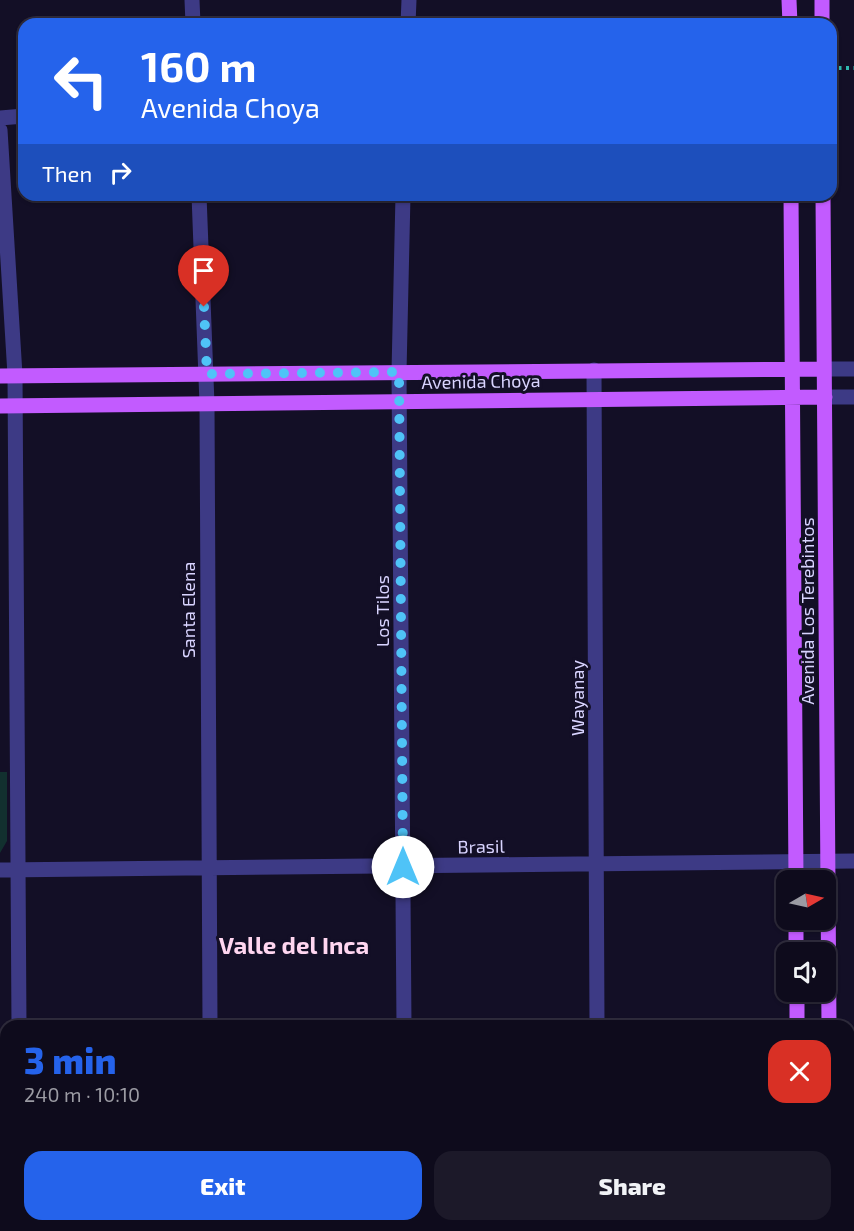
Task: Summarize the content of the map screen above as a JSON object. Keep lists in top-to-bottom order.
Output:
{
  "streets": {
    "main road": ["Avenida Choya", "Avenida Los Terebintos"],
    "street": [
      "Santa Elena",
      "Los Tilos",
      "Wayanay",
      "Brasil"
    ]
  },
  "crossings": [
    ["Avenida Choya", "Santa Elena"],
    ["Avenida Choya", "Los Tilos"],
    ["Avenida Choya", "Avenida Los Terebintos"],
    ["Avenida Choya", "Wayanay"],
    ["Santa Elena", "Brasil"],
    ["Los Tilos", "Brasil"],
    ["Avenida Los Terebintos", "Brasil"],
    ["Wayanay", "Brasil"]
  ],
  "districts": ["Valle del Inca"],
  "north": "right",
  "page": {
    "turn": ["160 m", "Avenida Choya"],
    "then": "Then",
    "heading": ["3 min", "240 m · 10:10"],
    "buttons": ["Exit", "Share"]
  }
}
